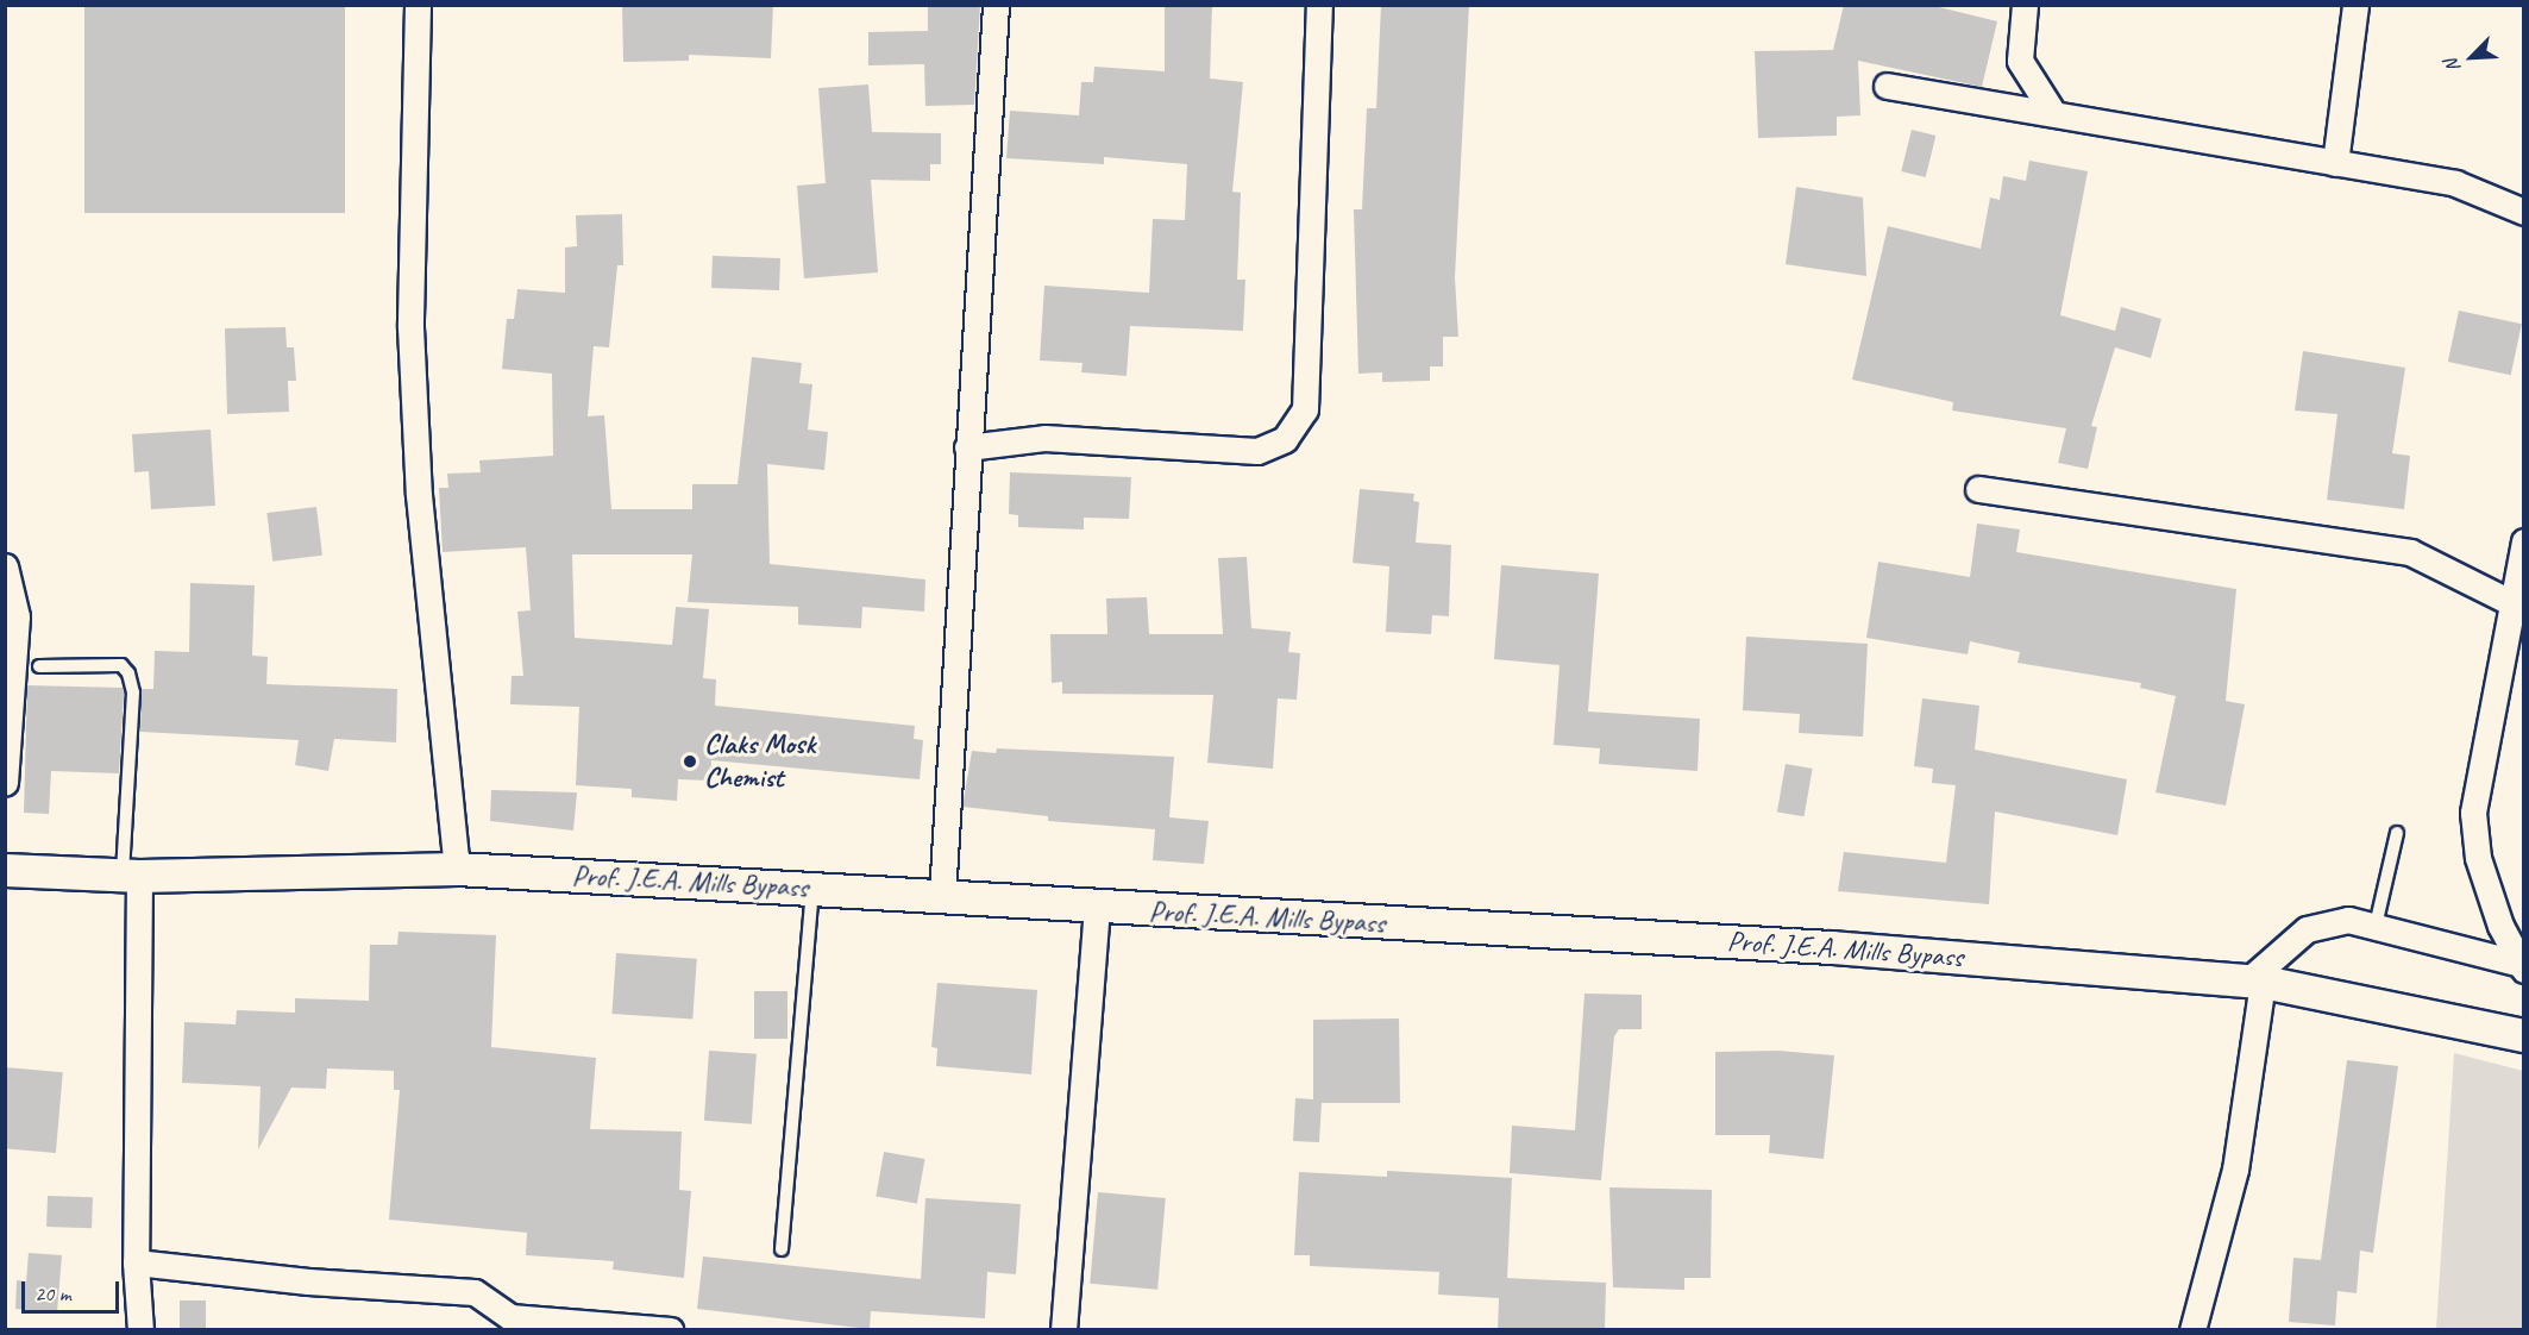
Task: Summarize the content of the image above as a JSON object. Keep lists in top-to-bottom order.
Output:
{
  "streets": {
    "street": ["Prof. J.E.A. Mills Bypass"]
  },
  "places": ["Claks Mosk Chemist"],
  "scale_bar": "20 m",
  "north": "bottom left"
}
